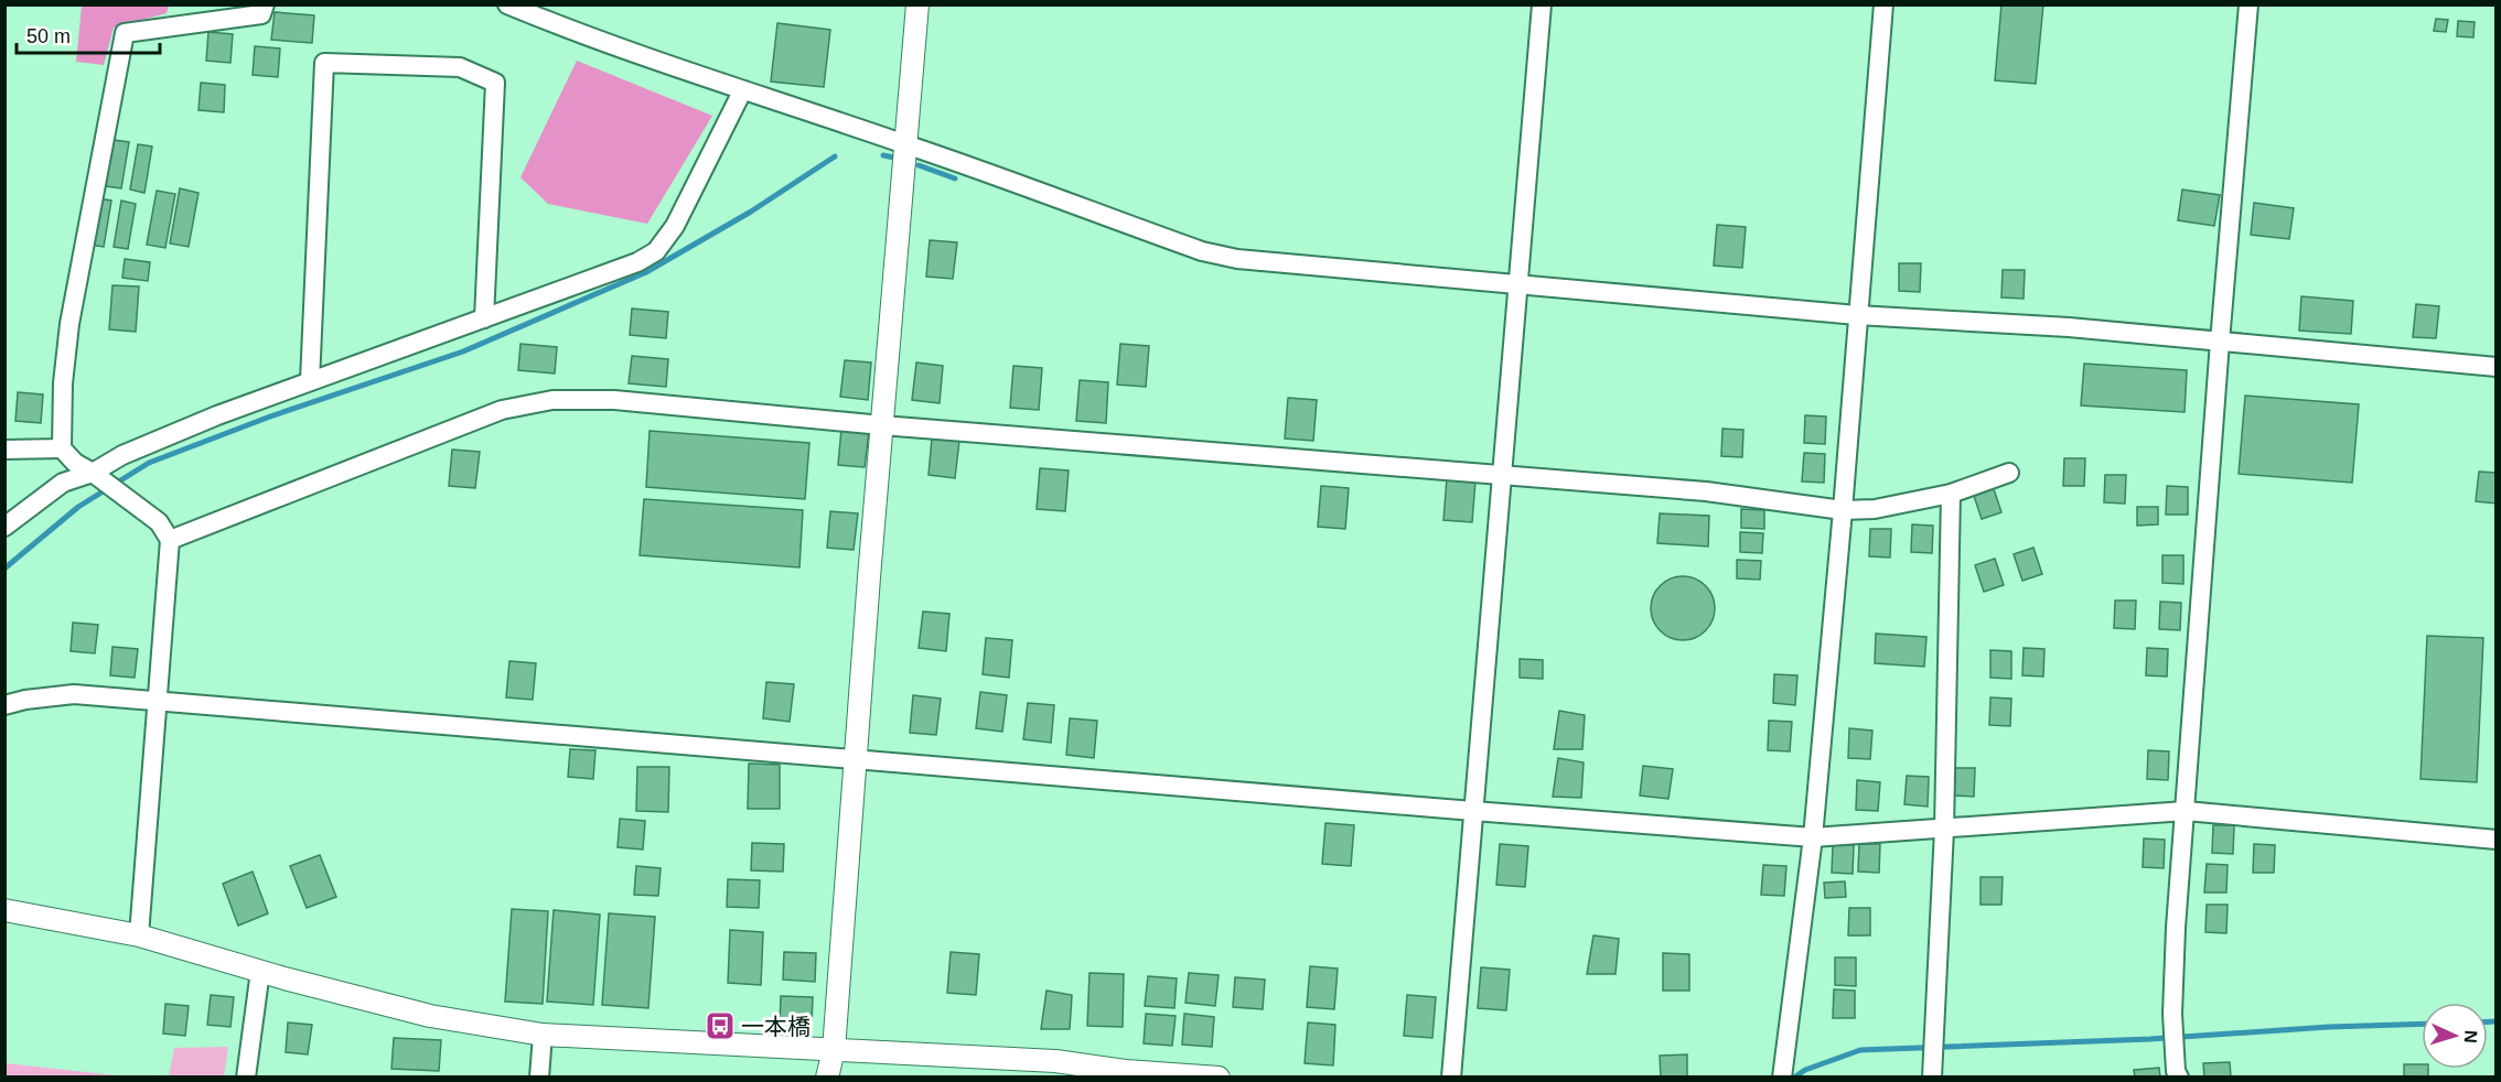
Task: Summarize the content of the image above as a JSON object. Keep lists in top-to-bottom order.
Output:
{
  "places": {
    "bus stop": ["一本橋"]
  },
  "scale_bar": "50 m",
  "north": "right"
}
